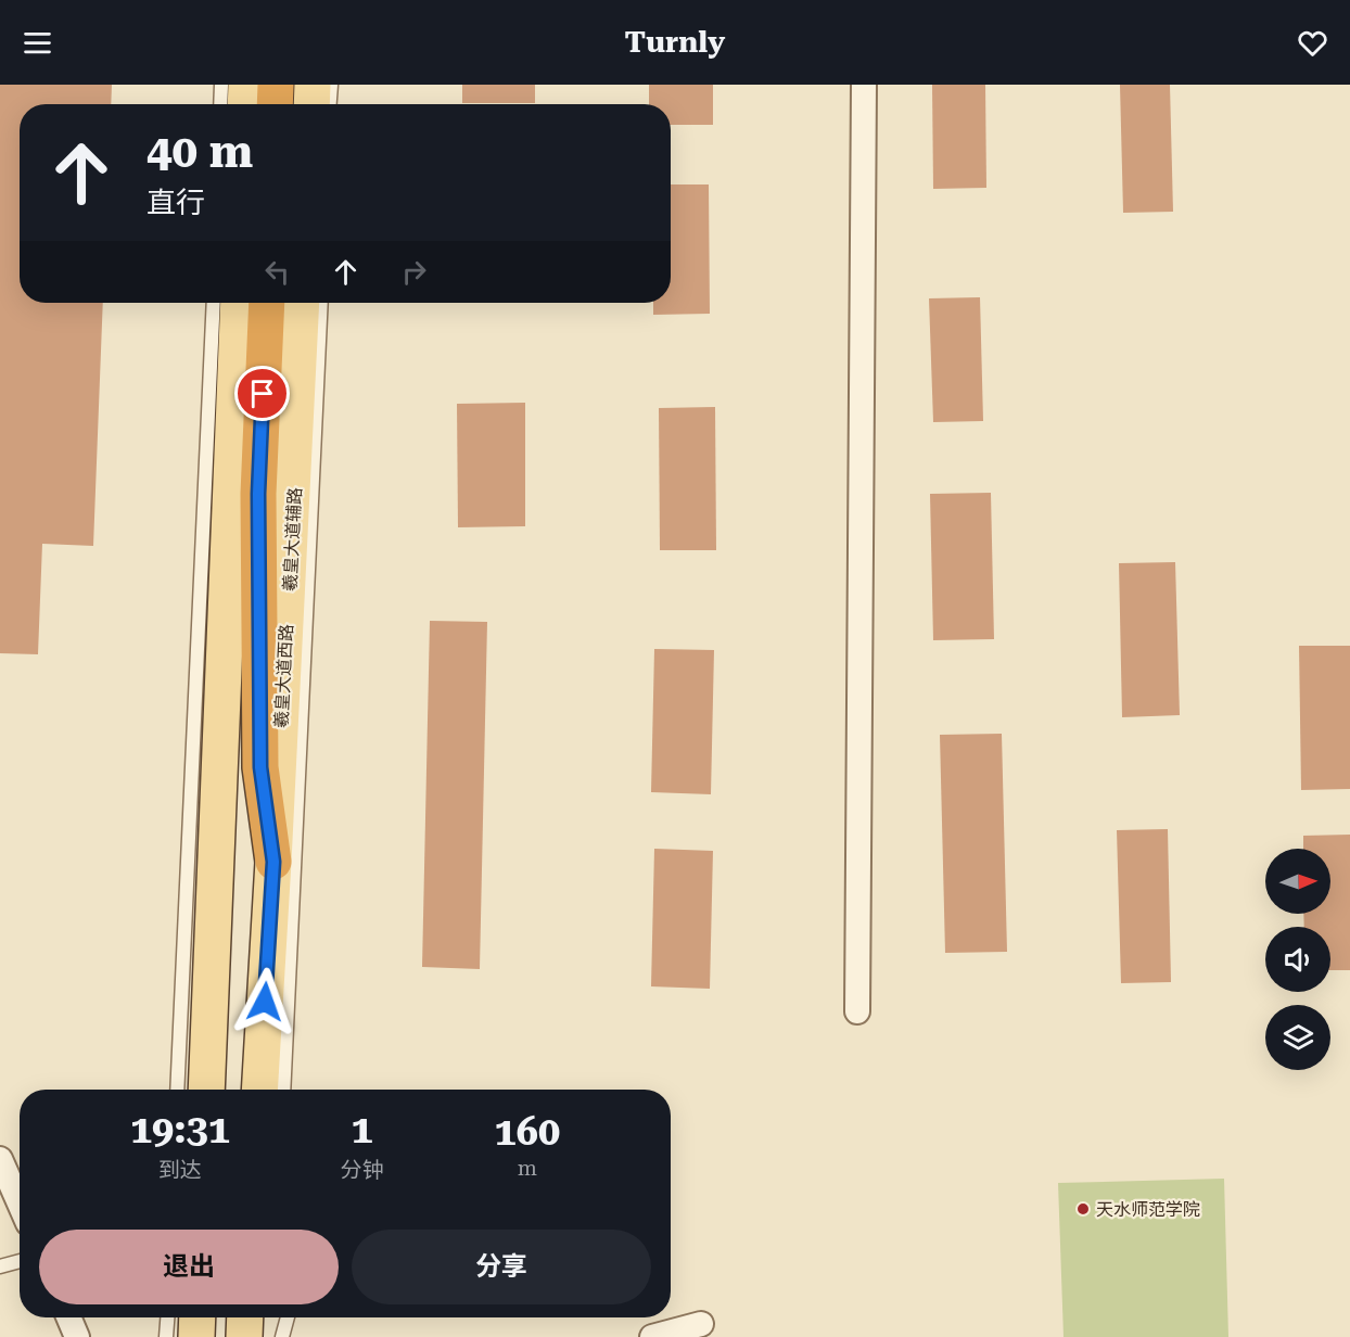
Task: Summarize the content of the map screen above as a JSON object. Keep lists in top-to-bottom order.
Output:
{
  "streets": {
    "main road": ["羲皇大道西路"],
    "lane": ["羲皇大道辅路"]
  },
  "places": ["天水师范学院"],
  "north": "right",
  "page": {
    "header": "Turnly",
    "turn": ["40 m", "直行"],
    "eta": [
      "19:31",
      "到达",
      "1",
      "分钟",
      "160",
      "m"
    ],
    "buttons": ["退出", "分享"]
  }
}
